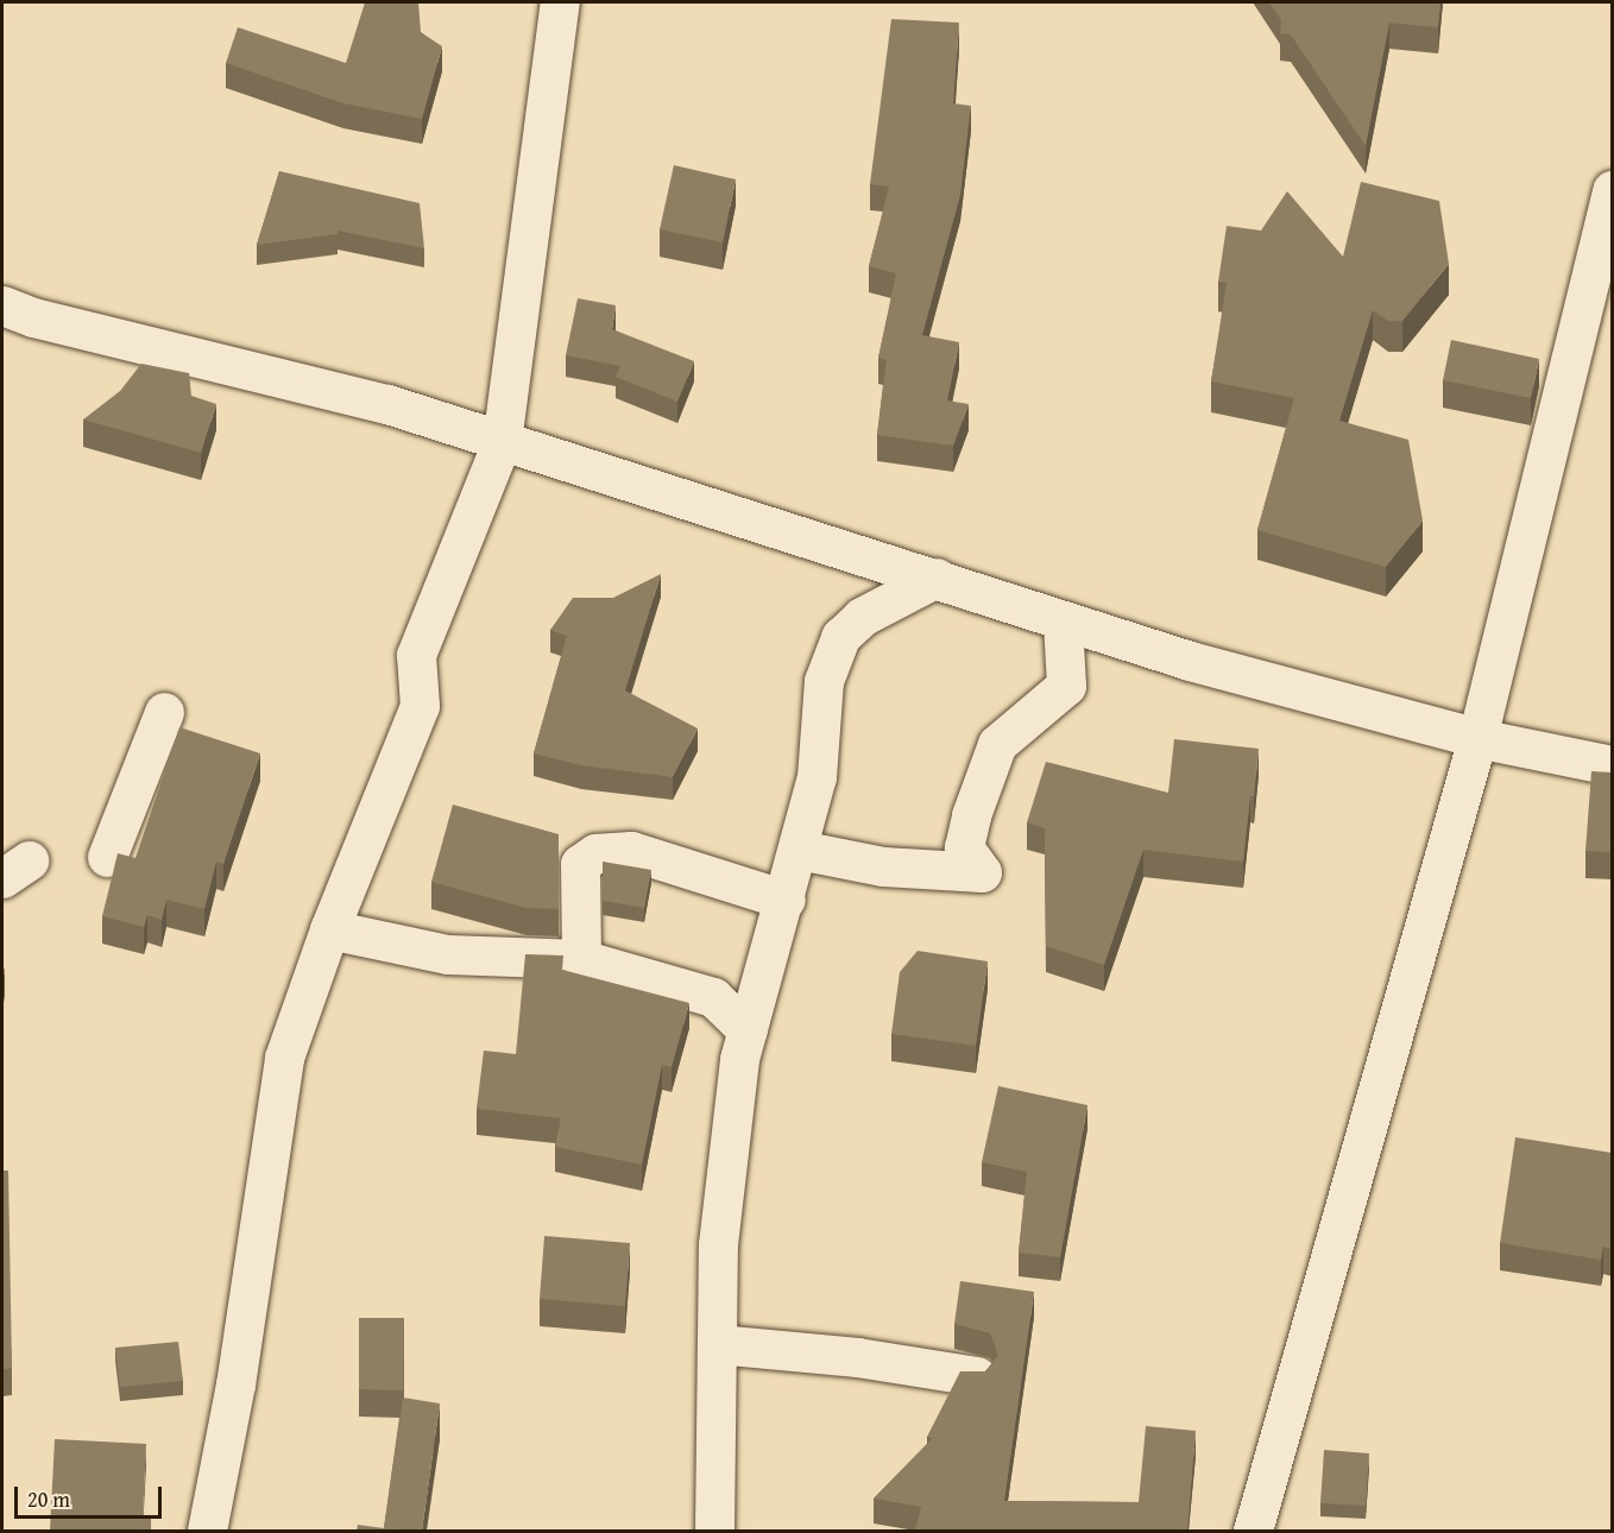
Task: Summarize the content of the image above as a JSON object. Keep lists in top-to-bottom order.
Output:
{
  "scale_bar": "20 m"
}
